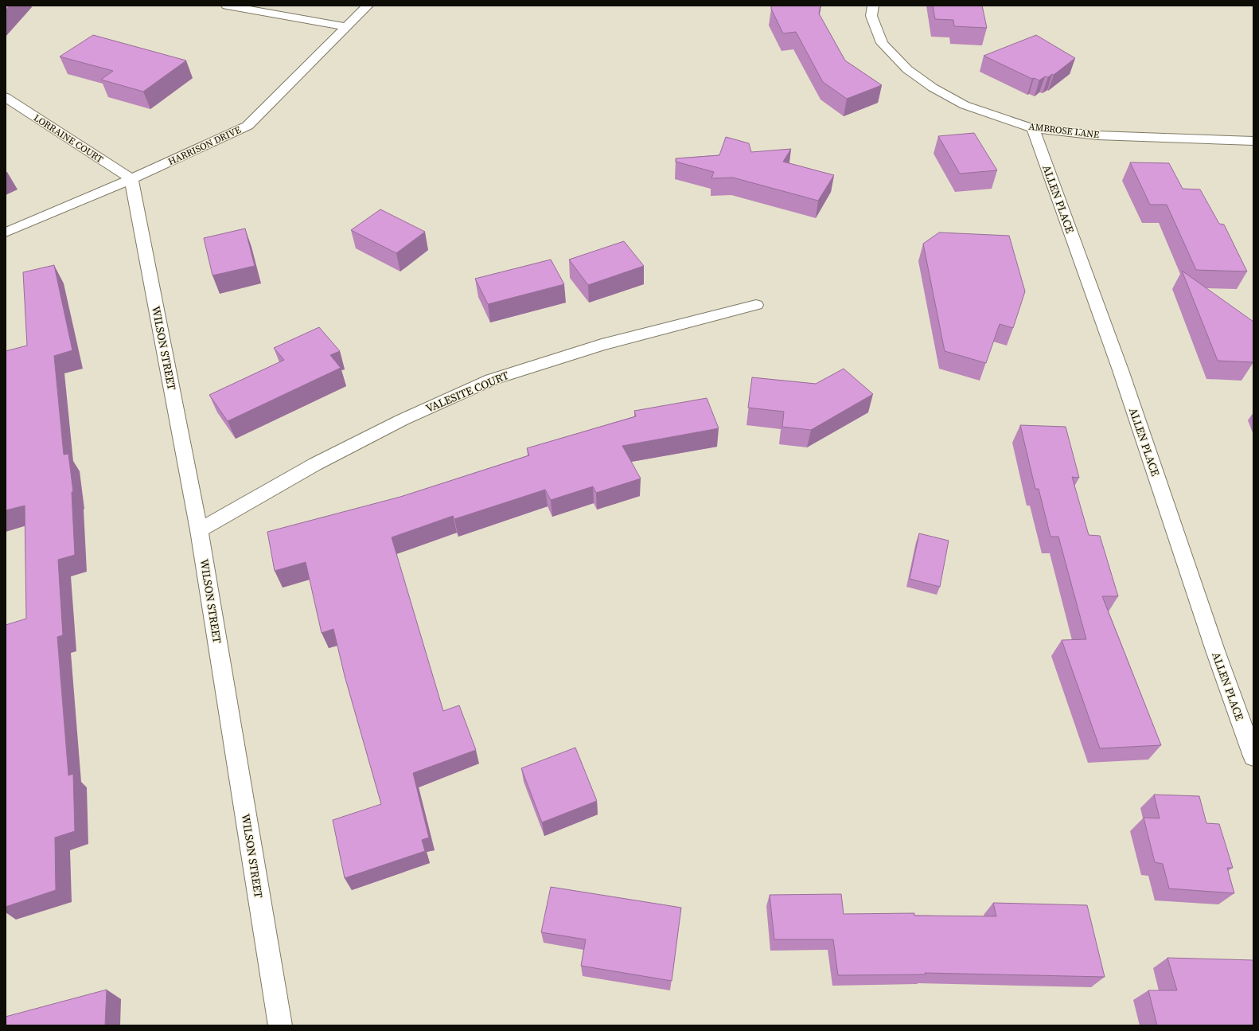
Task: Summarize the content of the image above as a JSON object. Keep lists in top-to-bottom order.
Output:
{
  "streets": {
    "street": [
      "AMBROSE LANE",
      "LORRAINE COURT",
      "HARRISON DRIVE",
      "ALLEN PLACE",
      "WILSON STREET",
      "VALESITE COURT"
    ]
  },
  "crossings": [
    ["AMBROSE LANE", "ALLEN PLACE"],
    ["LORRAINE COURT", "HARRISON DRIVE"],
    ["LORRAINE COURT", "WILSON STREET"],
    ["HARRISON DRIVE", "WILSON STREET"],
    ["WILSON STREET", "VALESITE COURT"]
  ]
}
